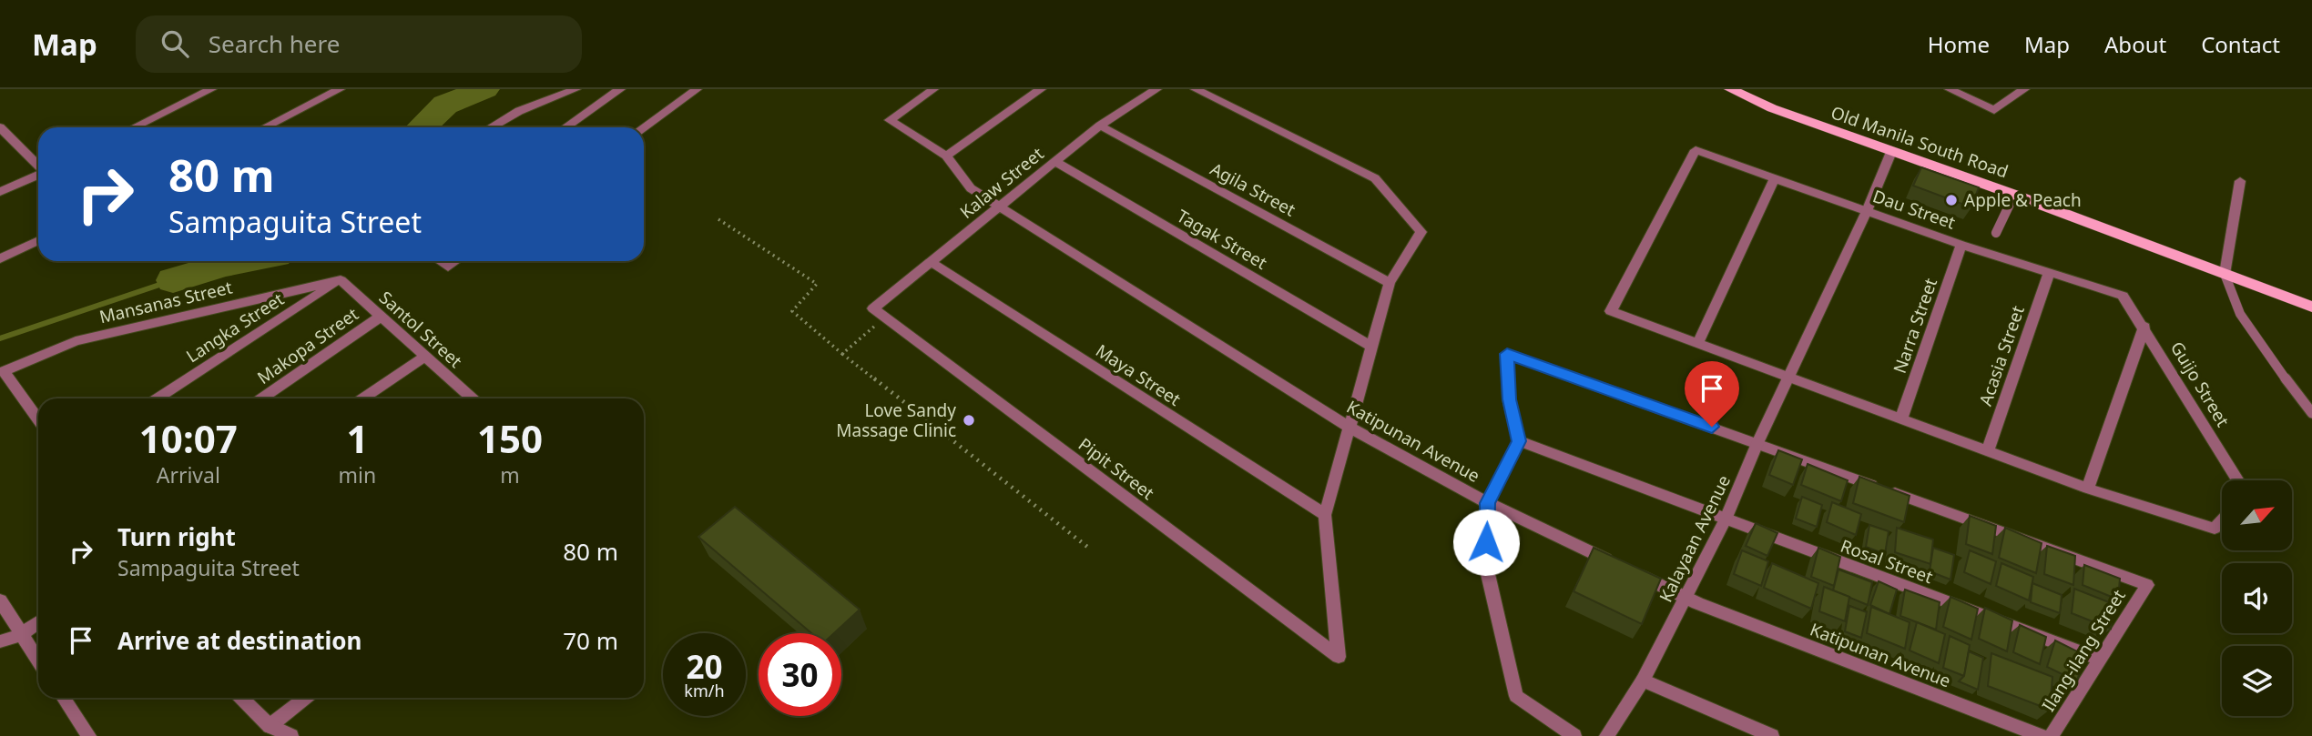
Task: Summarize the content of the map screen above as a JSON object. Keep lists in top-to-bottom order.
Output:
{
  "streets": {
    "main road": ["Old Manila South Road"],
    "street": [
      "Kalaw Street",
      "Agila Street",
      "Dau Street",
      "Tagak Street",
      "Mansanas Street",
      "Narra Street",
      "Langka Street",
      "Santol Street",
      "Makopa Street",
      "Acasia Street",
      "Maya Street",
      "Guijo Street",
      "Katipunan Avenue",
      "Pipit Street",
      "Kalayaan Avenue",
      "Rosal Street",
      "Ilang-ilang Street"
    ]
  },
  "crossings": [
    ["Old Manila South Road", "Kalayaan Avenue"],
    ["Kalaw Street", "Agila Street"],
    ["Kalaw Street", "Tagak Street"],
    ["Kalaw Street", "Maya Street"],
    ["Kalaw Street", "Katipunan Avenue"],
    ["Kalaw Street", "Pipit Street"],
    ["Dau Street", "Narra Street"],
    ["Dau Street", "Acasia Street"],
    ["Dau Street", "Guijo Street"],
    ["Dau Street", "Kalayaan Avenue"],
    ["Mansanas Street", "Langka Street"],
    ["Mansanas Street", "Santol Street"],
    ["Langka Street", "Santol Street"],
    ["Santol Street", "Makopa Street"],
    ["Maya Street", "Pipit Street"],
    ["Katipunan Avenue", "Kalayaan Avenue"],
    ["Kalayaan Avenue", "Rosal Street"],
    ["Kalayaan Avenue", "Ilang-ilang Street"],
    ["Rosal Street", "Ilang-ilang Street"]
  ],
  "places": ["Apple & Peach", "Love Sandy Massage Clinic"],
  "north": "top right",
  "page": {
    "header": "Map",
    "search": "Search here",
    "nav": [
      "Home",
      "Map",
      "About",
      "Contact"
    ],
    "turn": ["80 m", "Sampaguita Street"],
    "eta": [
      "10:07",
      "Arrival",
      "1",
      "min",
      "150",
      "m"
    ],
    "list": [
      {
        "name": "Turn right",
        "note": "Sampaguita Street",
        "value": "80 m"
      },
      {
        "name": "Arrive at destination",
        "value": "70 m"
      }
    ],
    "speed": "20 km/h",
    "limit": "30"
  }
}
